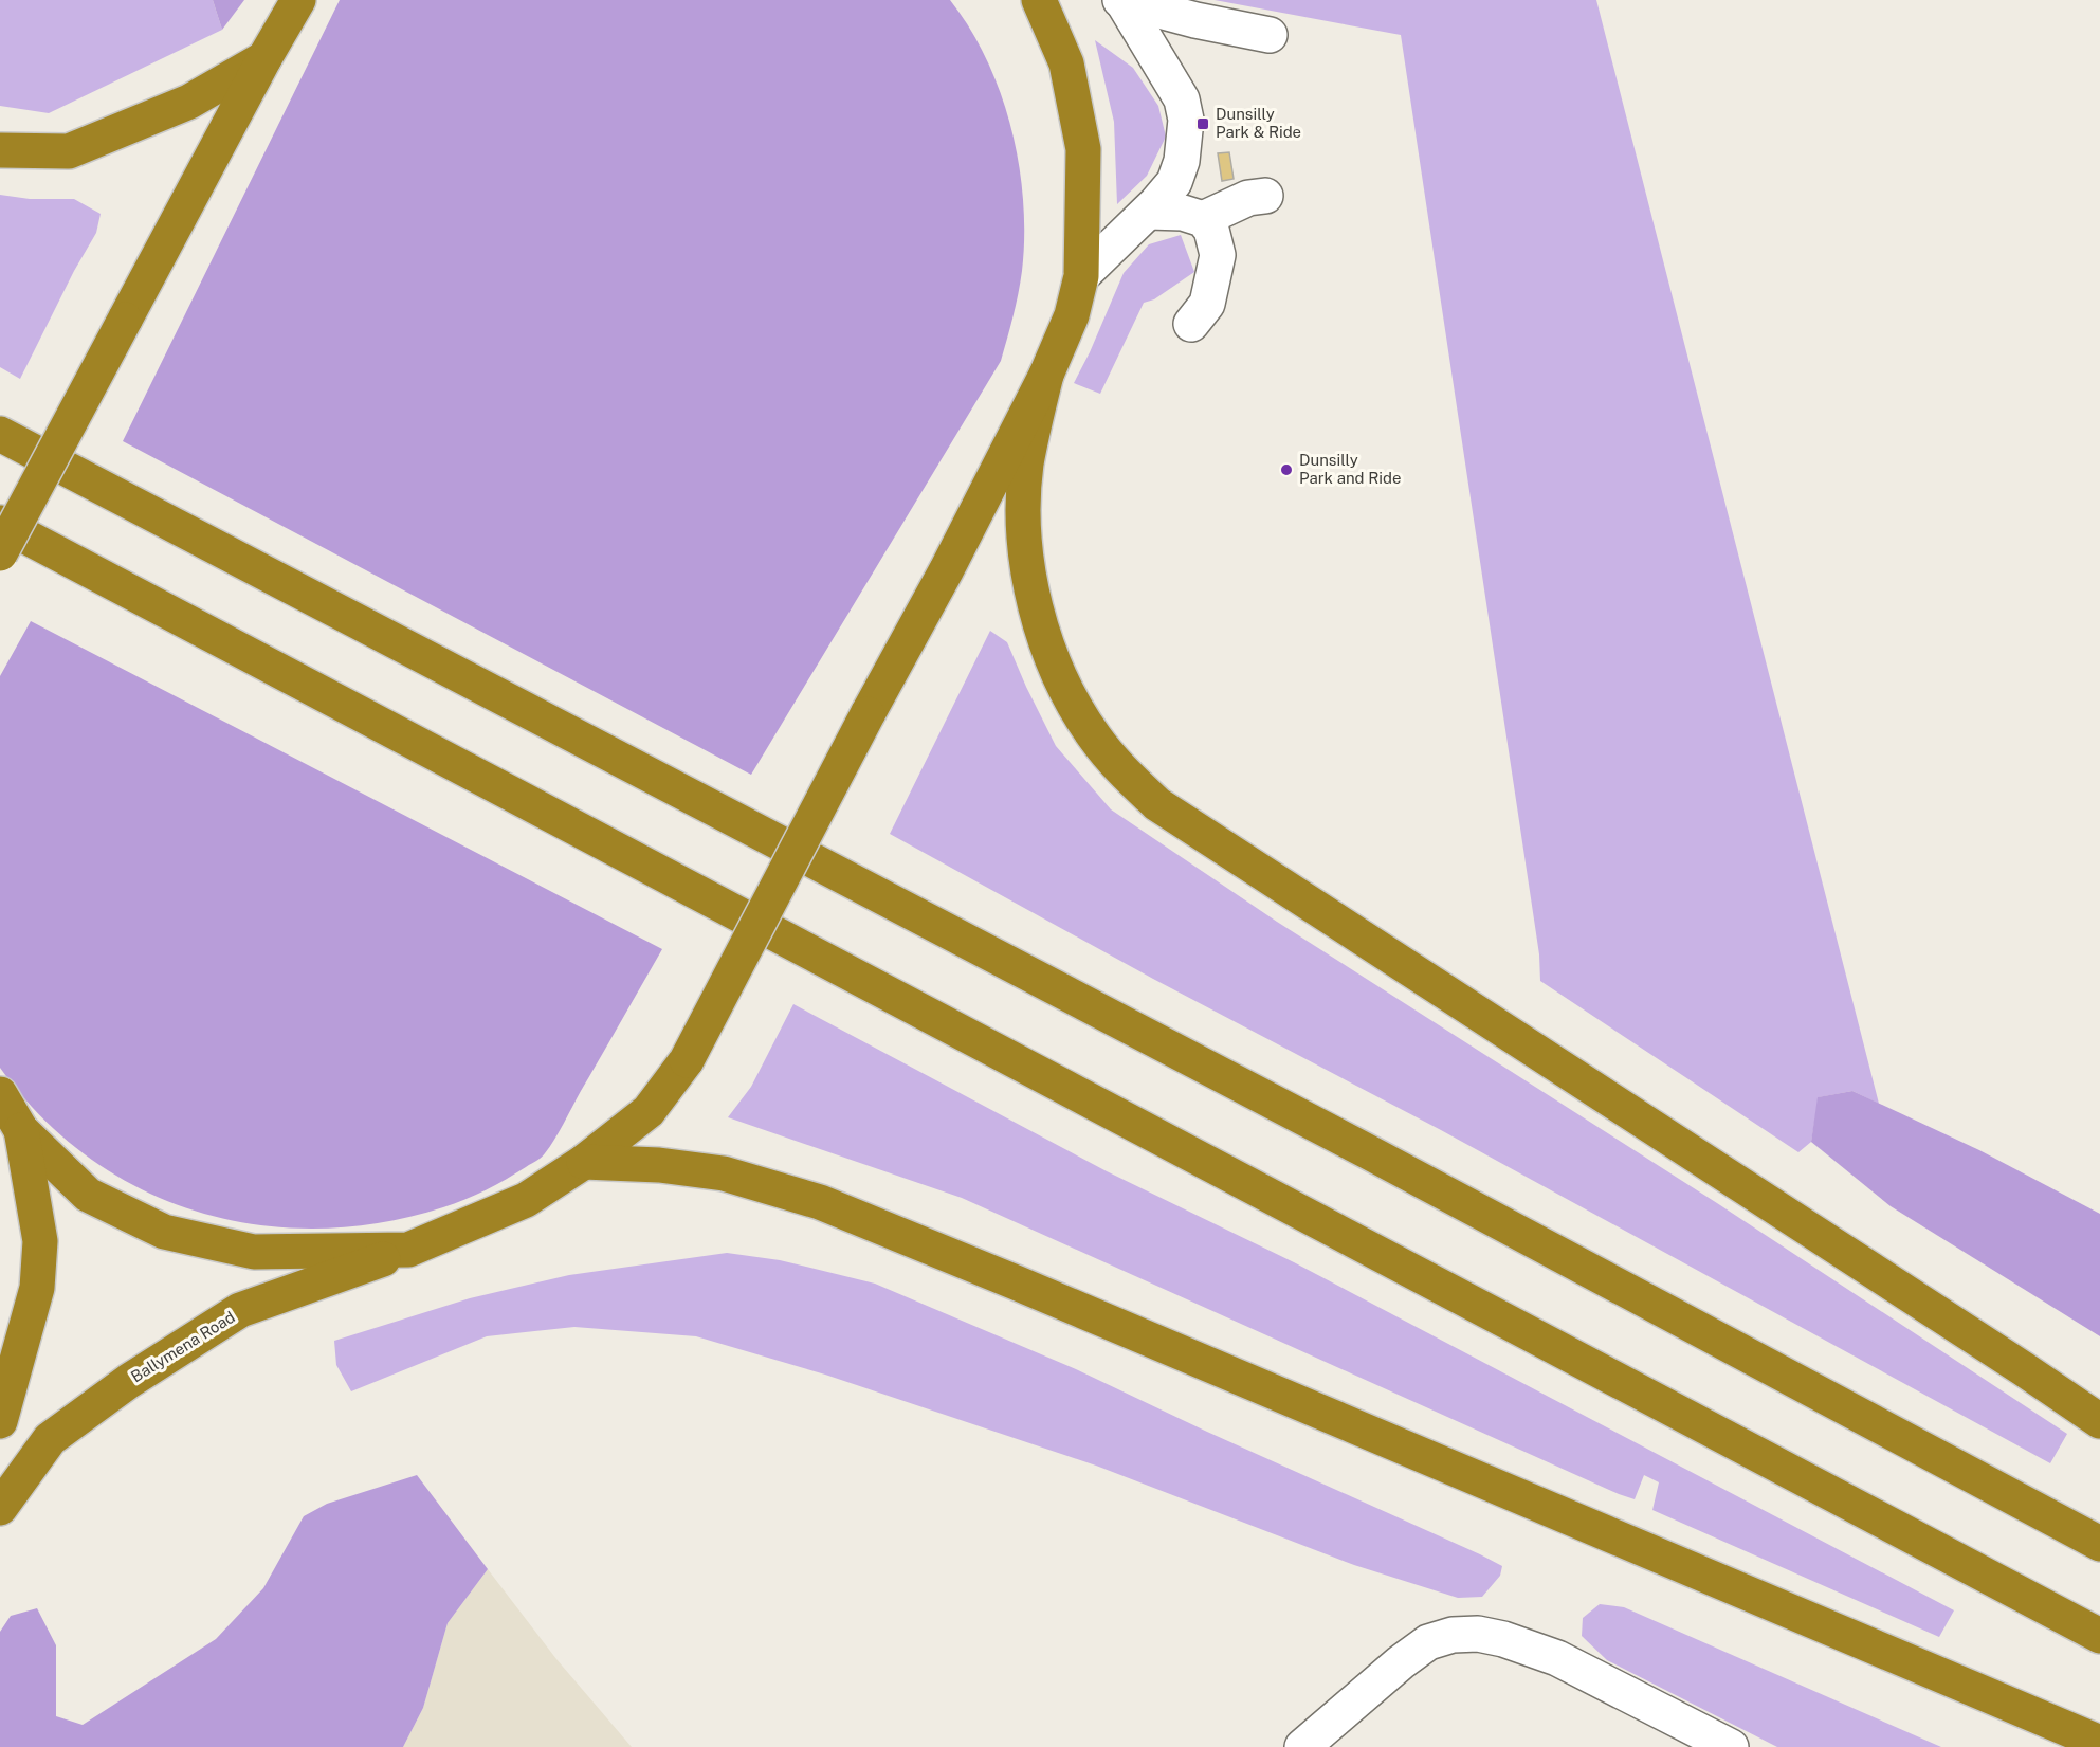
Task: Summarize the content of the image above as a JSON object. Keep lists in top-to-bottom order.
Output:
{
  "streets": {
    "highway": ["Ballymena Road"]
  },
  "places": {
    "transit": ["Dunsilly Park & Ride"],
    "other": ["Dunsilly Park and Ride"]
  }
}
